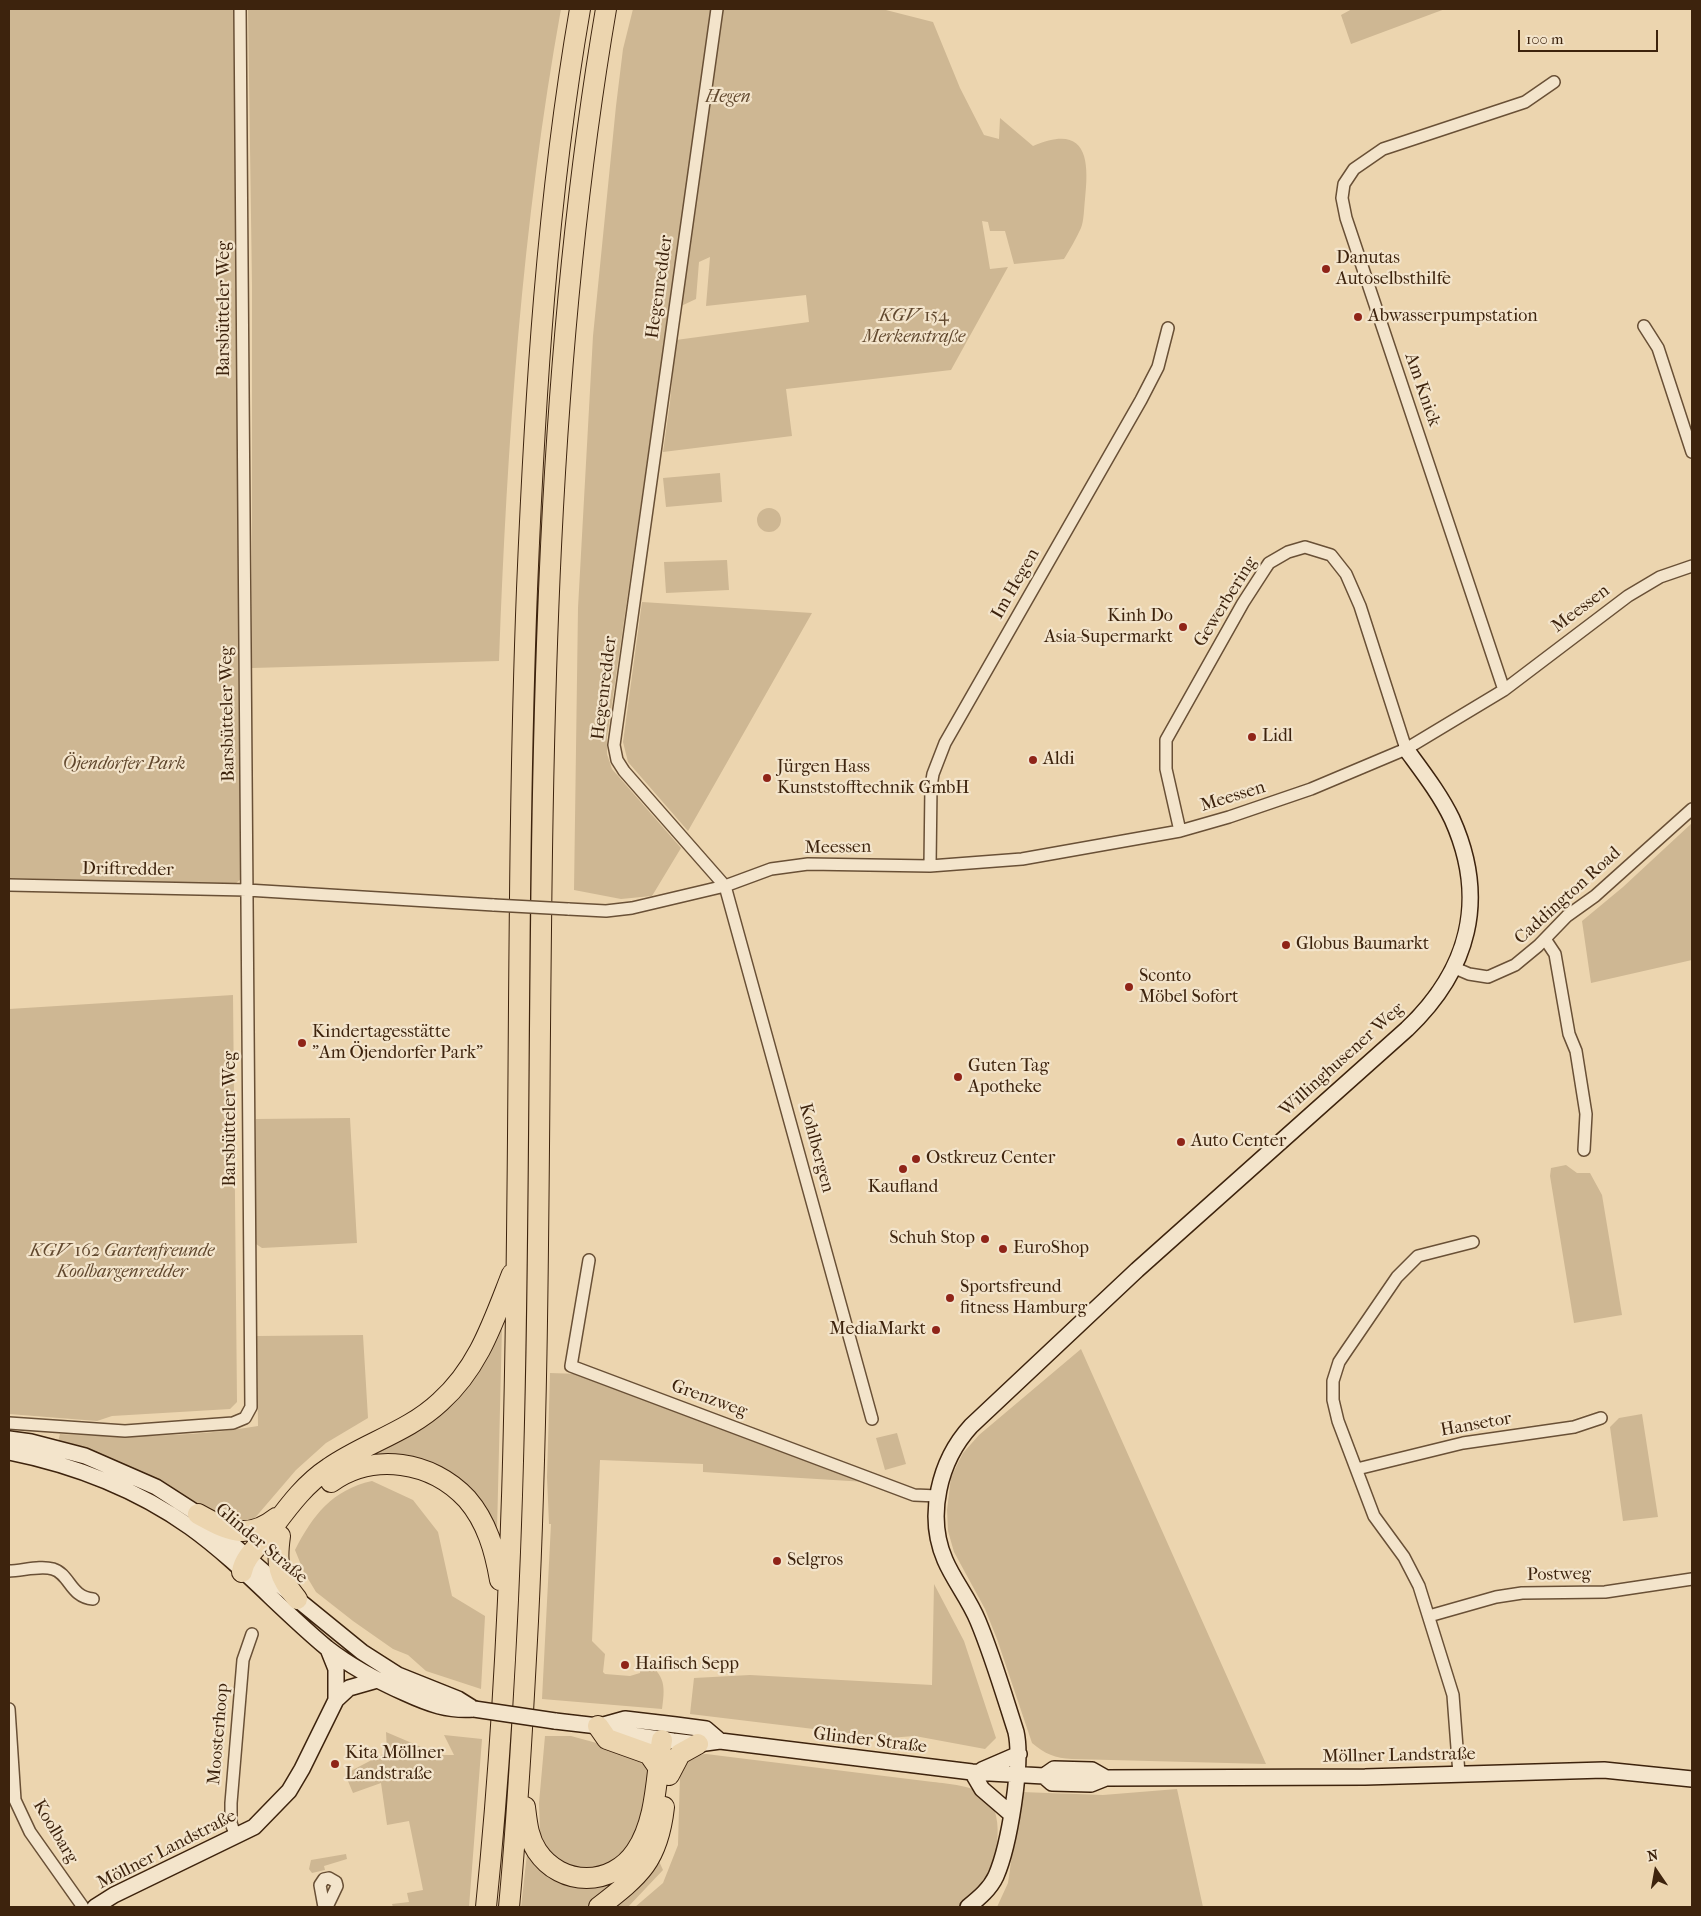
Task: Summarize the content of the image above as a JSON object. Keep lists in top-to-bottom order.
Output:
{
  "streets": {
    "main road": ["Willinghusener Weg", "Glinder Straße", "Möllner Landstraße"],
    "street": [
      "Hegenredder",
      "Barsbütteler Weg",
      "Am Knick",
      "Im Hegen",
      "Gewerbering",
      "Meessen",
      "Driftredder",
      "Caddington Road",
      "Kohlbergen",
      "Grenzweg",
      "Hansetor",
      "Postweg",
      "Moosterhoop",
      "Koolbarg"
    ]
  },
  "crossings": [
    ["Hegenredder", "Meessen"],
    ["Hegenredder", "Kohlbergen"],
    ["Barsbütteler Weg", "Driftredder"],
    ["Am Knick", "Meessen"],
    ["Im Hegen", "Meessen"],
    ["Gewerbering", "Meessen"],
    ["Gewerbering", "Willinghusener Weg"],
    ["Meessen", "Willinghusener Weg"],
    ["Meessen", "Kohlbergen"],
    ["Caddington Road", "Willinghusener Weg"],
    ["Willinghusener Weg", "Grenzweg"],
    ["Willinghusener Weg", "Glinder Straße"],
    ["Willinghusener Weg", "Möllner Landstraße"],
    ["Glinder Straße", "Möllner Landstraße"],
    ["Moosterhoop", "Möllner Landstraße"]
  ],
  "parks": [
    "Hegen",
    "KGV 154 Merkenstraße",
    "Öjendorfer Park",
    "KGV 162 Gartenfreunde Koolbargenredder"
  ],
  "places": [
    "Danutas Autoselbsthilfe",
    "Abwasserpumpstation",
    "Kinh Do Asia-Supermarkt",
    "Lidl",
    "Aldi",
    "Jürgen Hass Kunststofftechnik GmbH",
    "Globus Baumarkt",
    "Sconto Möbel Sofort",
    "Kindertagesstätte \"Am Öjendorfer Park\"",
    "Guten Tag Apotheke",
    "Auto Center",
    "Ostkreuz Center",
    "Kaufland",
    "Schuh Stop",
    "EuroShop",
    "Sportsfreund fitness Hamburg",
    "MediaMarkt",
    "Selgros",
    "Haifisch Sepp",
    "Kita Möllner Landstraße"
  ],
  "scale_bar": "100 m",
  "north": "top"
}
